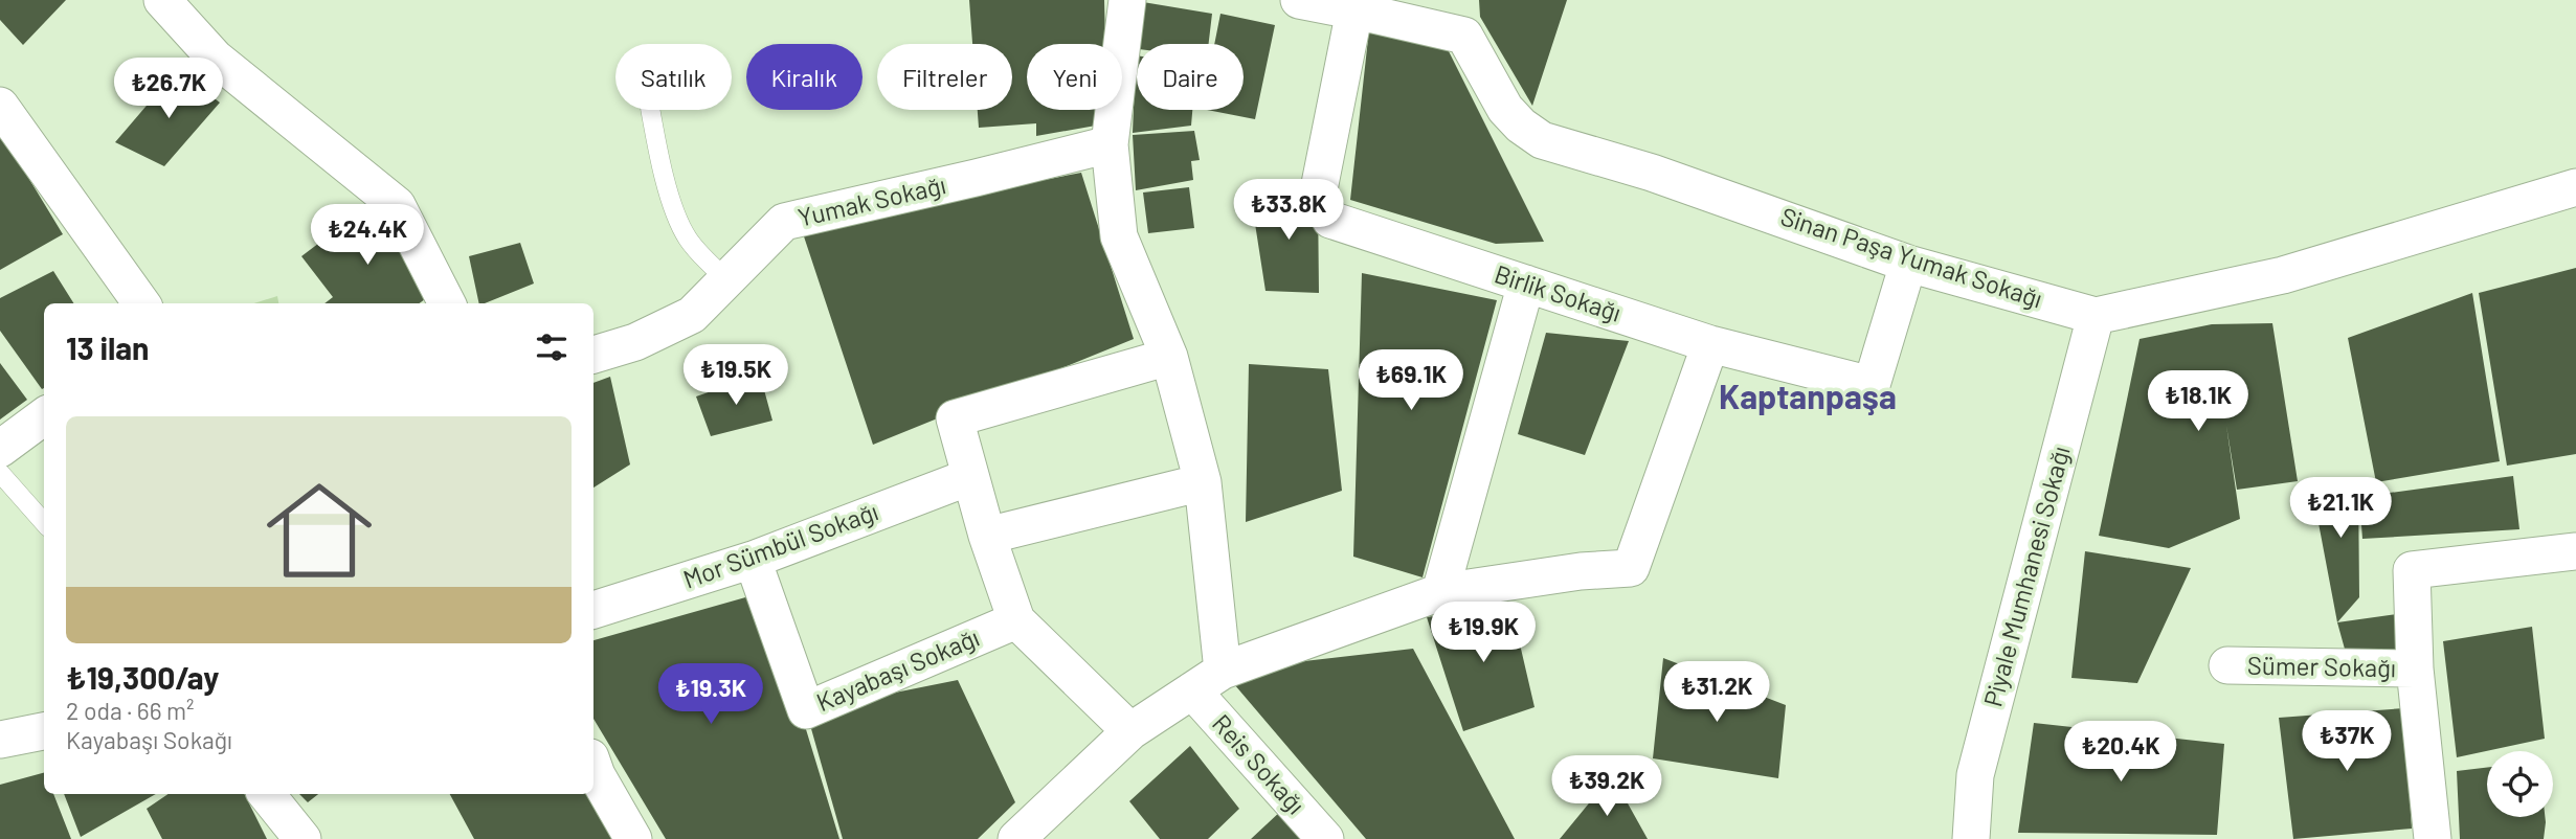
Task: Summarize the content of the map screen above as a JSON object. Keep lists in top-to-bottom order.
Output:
{
  "streets": {
    "street": [
      "Yumak Sokağı",
      "Sinan Paşa Yumak Sokağı",
      "Birlik Sokağı",
      "Mor Sümbül Sokağı",
      "Piyale Mumhanesi Sokağı",
      "Sümer Sokağı",
      "Kayabaşı Sokağı",
      "Reis Sokağı"
    ]
  },
  "crossings": [
    ["Sinan Paşa Yumak Sokağı", "Birlik Sokağı"],
    ["Sinan Paşa Yumak Sokağı", "Piyale Mumhanesi Sokağı"],
    ["Mor Sümbül Sokağı", "Kayabaşı Sokağı"]
  ],
  "districts": ["Kaptanpaşa"],
  "page": {
    "chip": [
      "Satılık",
      "Kiralık",
      "Filtreler",
      "Yeni",
      "Daire"
    ],
    "price": [
      "₺26.7K",
      "₺33.8K",
      "₺24.4K",
      "₺19.5K",
      "₺69.1K",
      "₺18.1K",
      "₺21.1K",
      "₺19.9K",
      "₺31.2K",
      "₺19.3K",
      "₺37K",
      "₺20.4K",
      "₺39.2K"
    ],
    "heading": "13 ilan",
    "list": [
      {
        "name": "₺19,300/ay",
        "note": "2 oda · 66 m² · Kayabaşı Sokağı"
      }
    ]
  }
}
